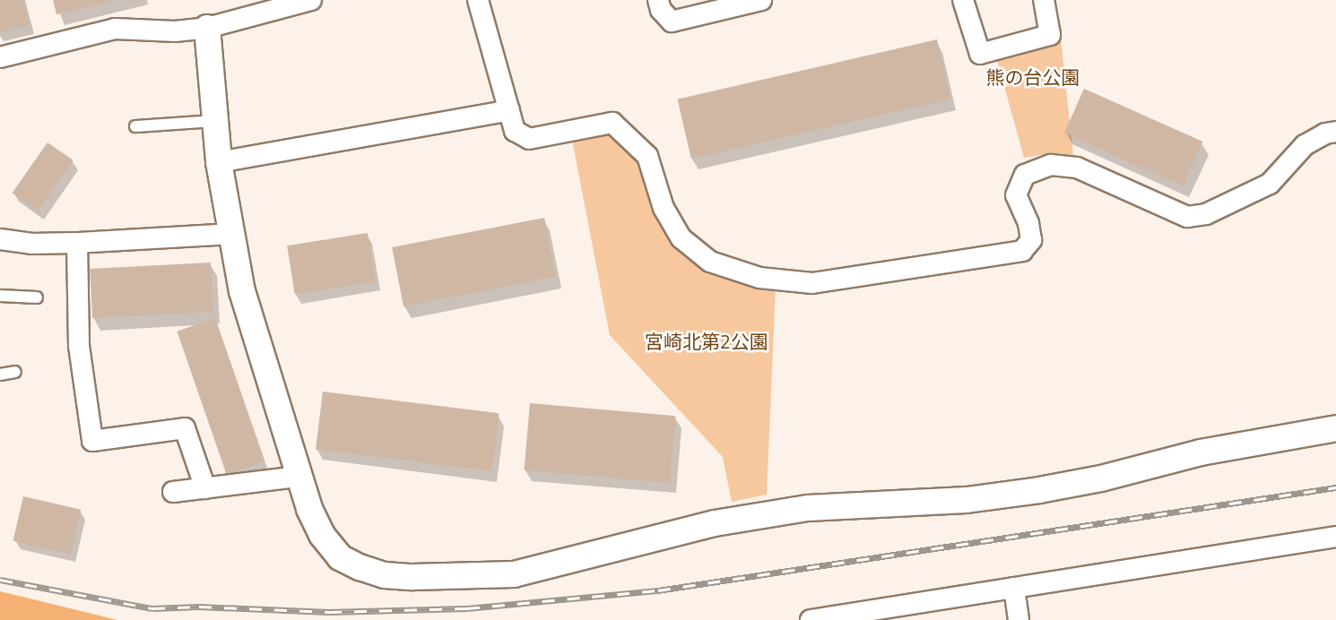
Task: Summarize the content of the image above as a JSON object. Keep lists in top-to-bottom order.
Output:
{
  "parks": ["熊の台公園", "宮崎北第2公園"]
}
